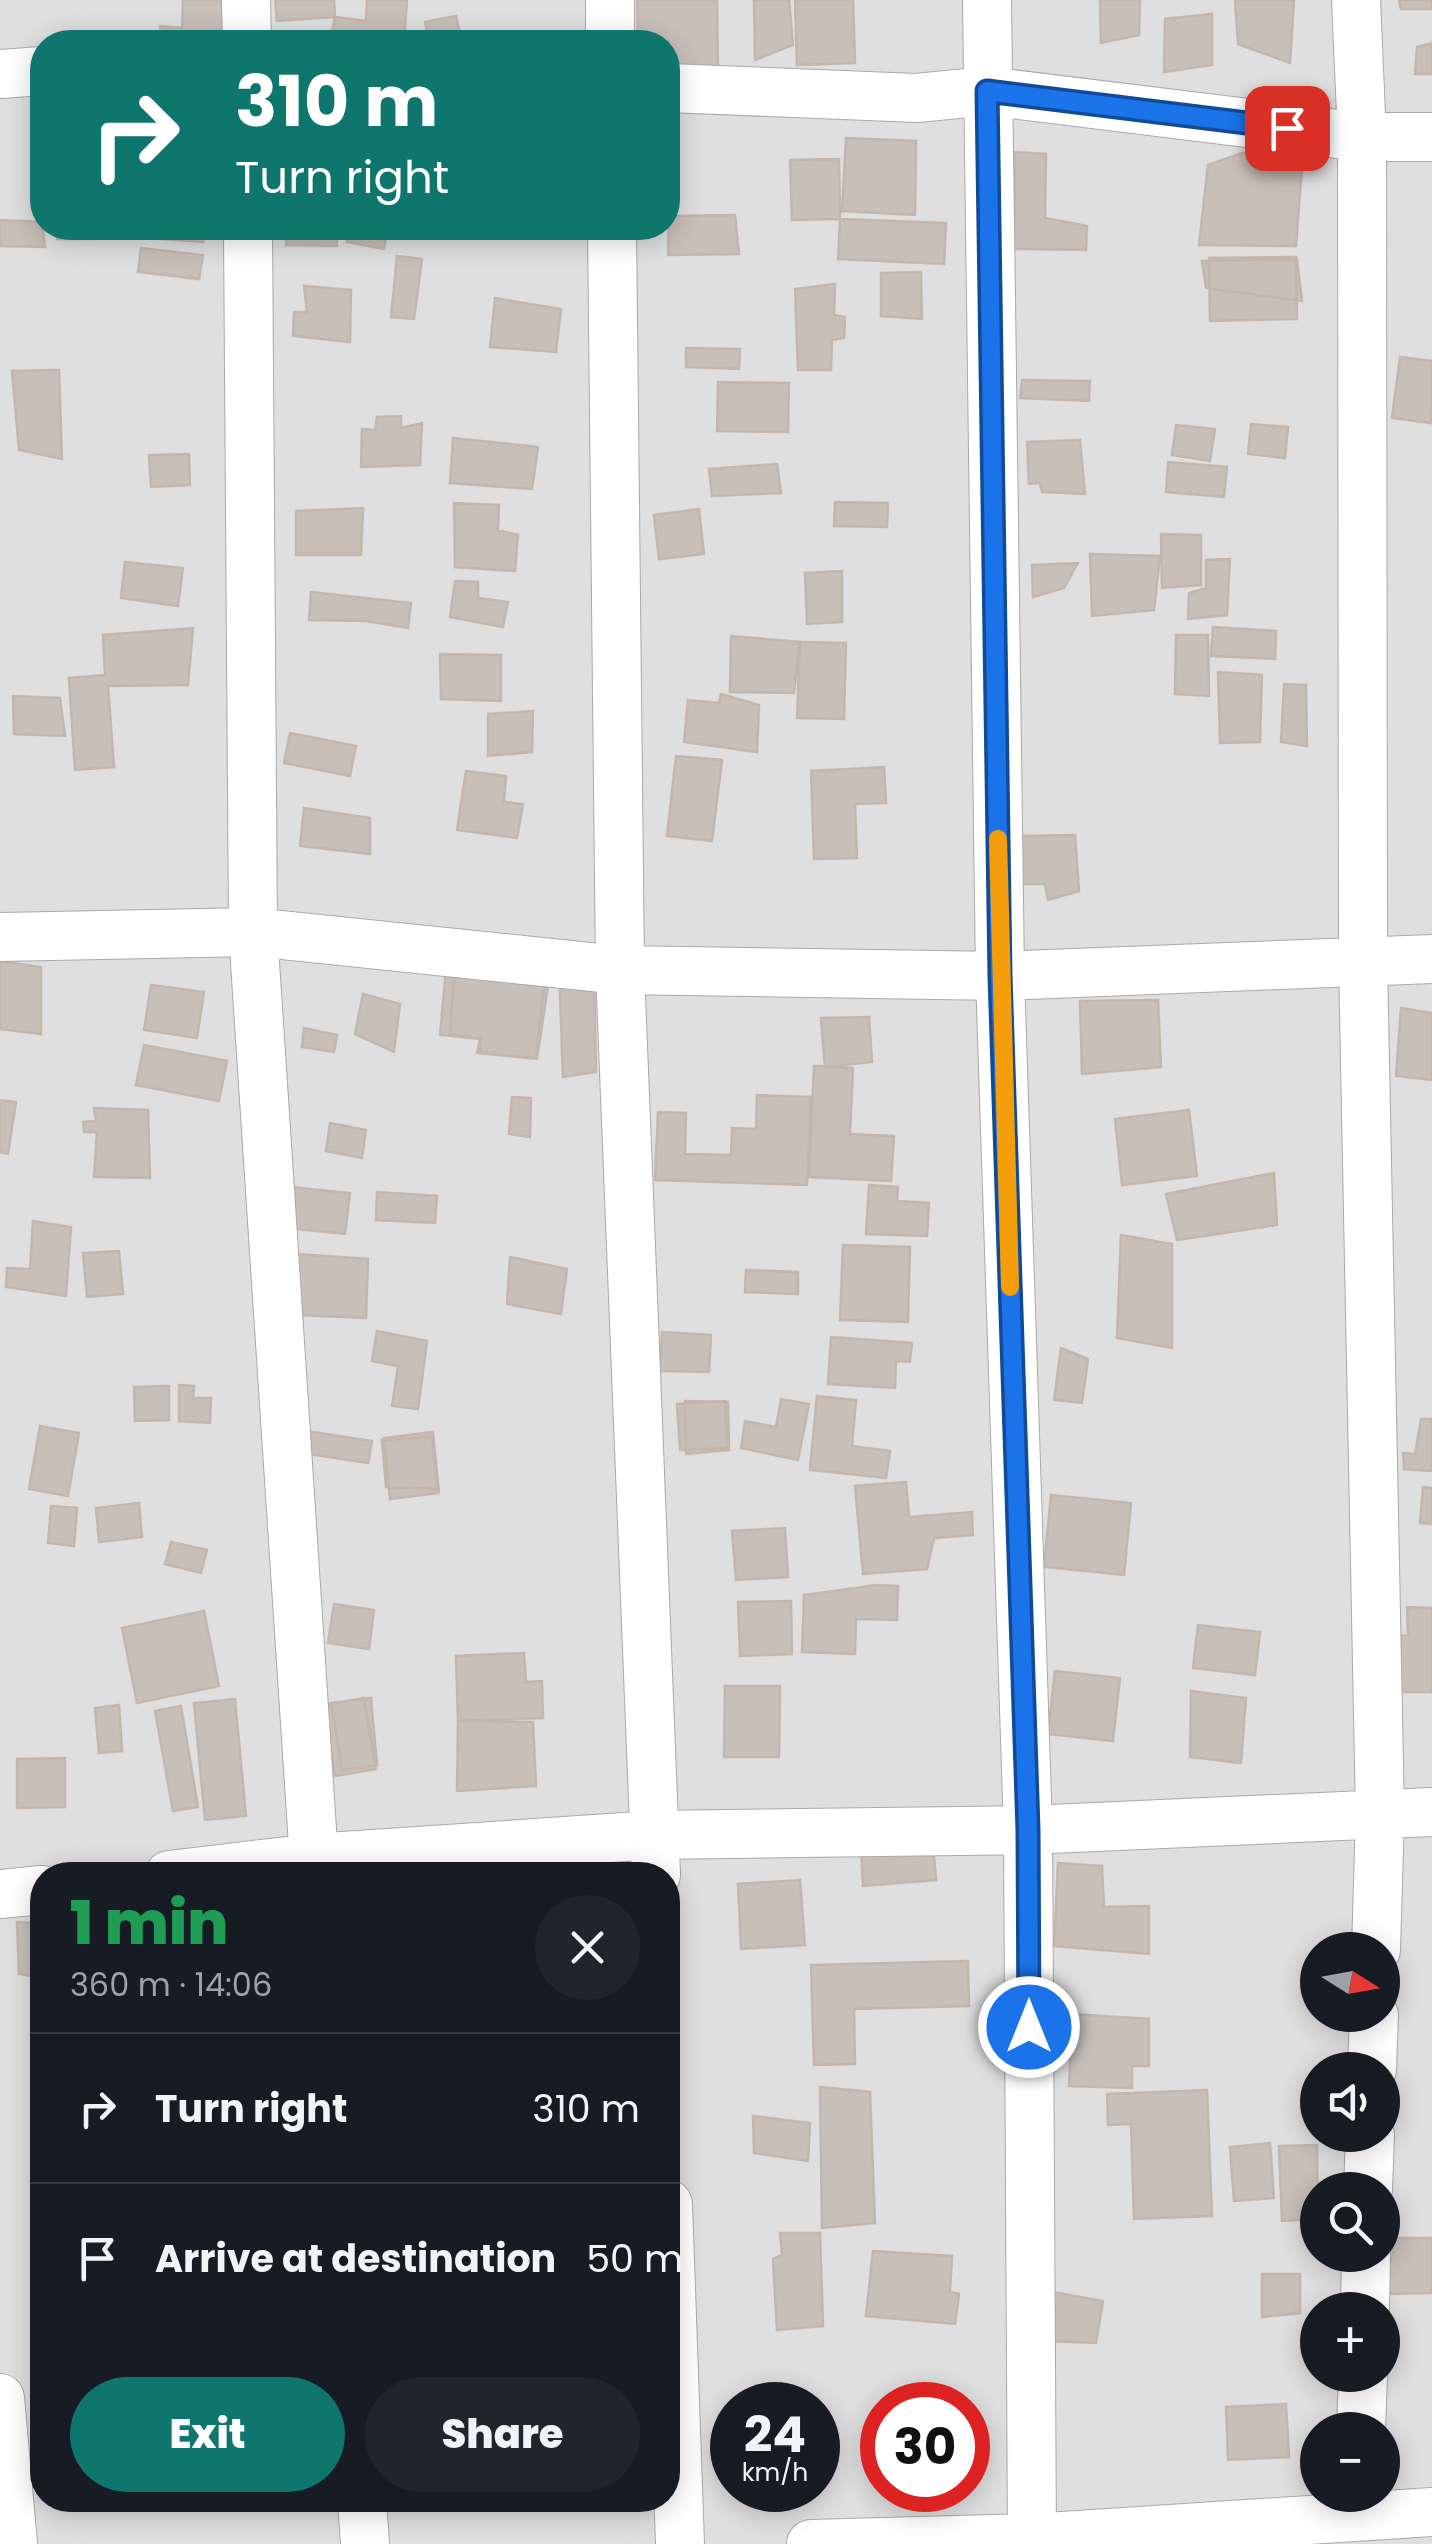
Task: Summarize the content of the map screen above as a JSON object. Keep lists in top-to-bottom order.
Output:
{
  "north": "right",
  "page": {
    "turn": ["310 m", "Turn right"],
    "heading": ["1 min", "360 m · 14:06"],
    "map_buttons": ["+", "−"],
    "list": [
      {
        "name": "Turn right",
        "value": "310 m"
      },
      {
        "name": "Arrive at destination",
        "value": "50 m"
      }
    ],
    "buttons": ["Exit", "Share"],
    "speed": "24 km/h",
    "limit": "30"
  }
}
